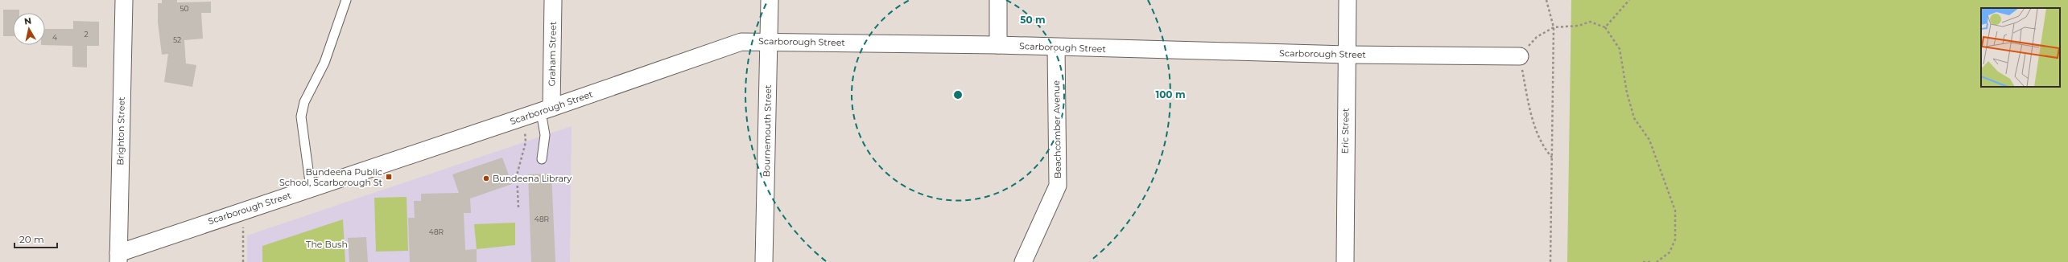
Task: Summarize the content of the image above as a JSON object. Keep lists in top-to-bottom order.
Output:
{
  "streets": {
    "street": [
      "Scarborough Street",
      "Graham Street",
      "Beachcomber Avenue",
      "Brighton Street",
      "Bournemouth Street",
      "Eric Street"
    ]
  },
  "crossings": [
    ["Scarborough Street", "Graham Street"],
    ["Scarborough Street", "Beachcomber Avenue"],
    ["Scarborough Street", "Brighton Street"],
    ["Scarborough Street", "Bournemouth Street"],
    ["Scarborough Street", "Eric Street"]
  ],
  "parks": ["The Bush"],
  "places": {
    "transit": ["Bundeena Public School, Scarborough St"],
    "other": ["Bundeena Library"]
  },
  "house_numbers": [
    "50",
    "2",
    "4",
    "52",
    "48R",
    "48R"
  ],
  "scale_bar": "20 m",
  "north": "top",
  "rings": ["50 m", "100 m"]
}
